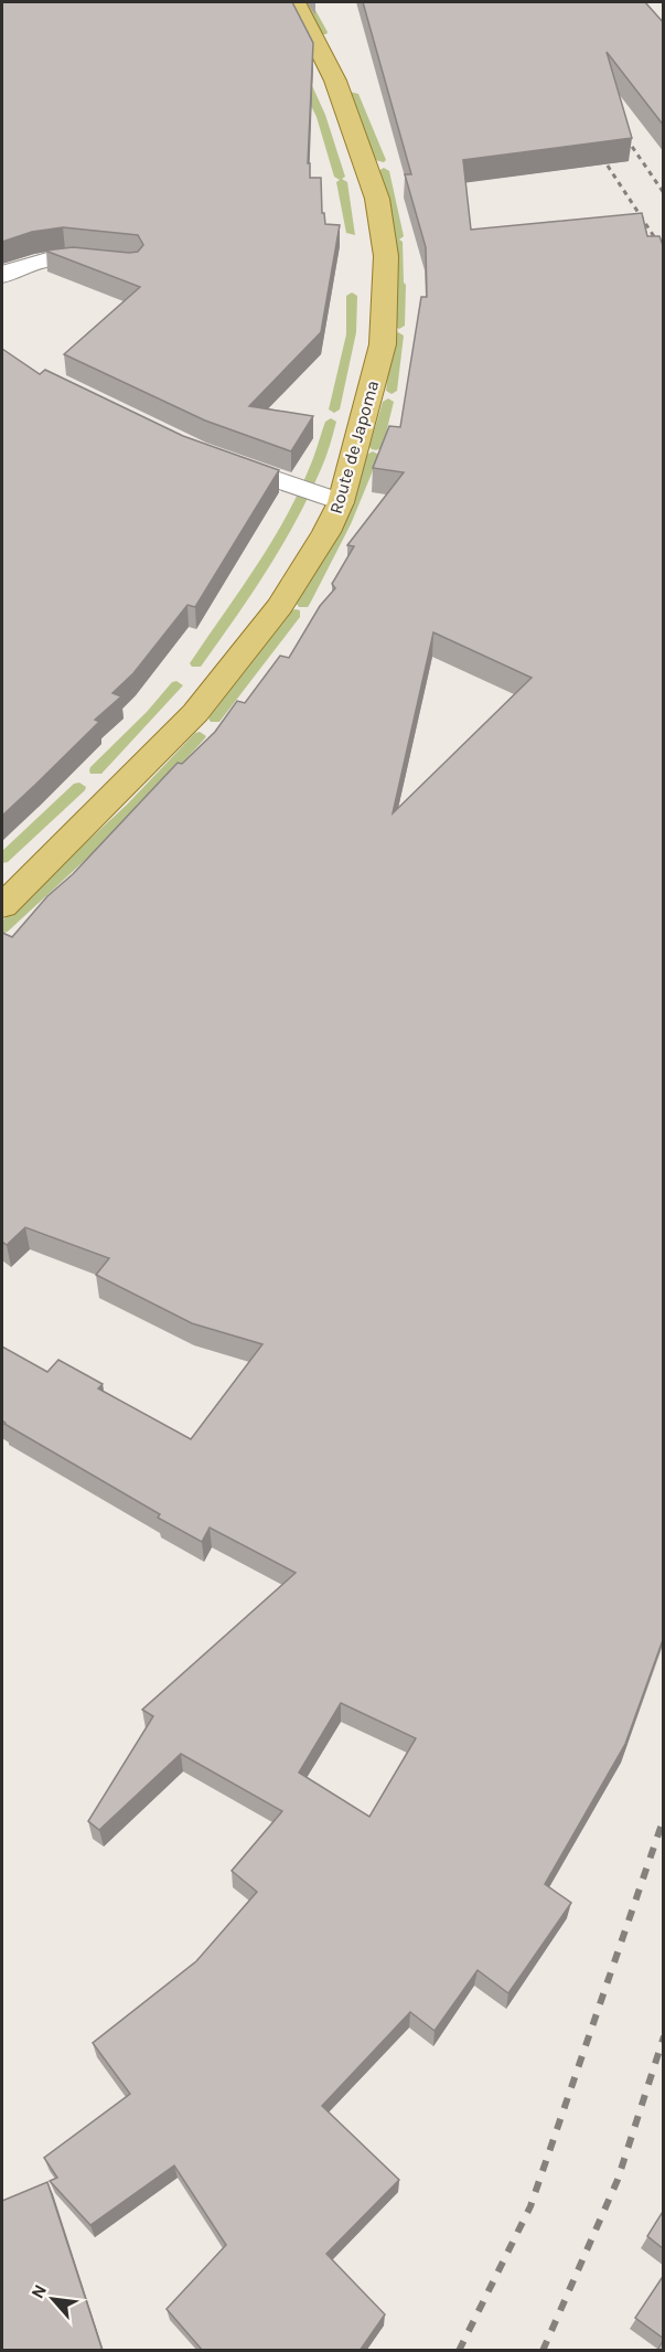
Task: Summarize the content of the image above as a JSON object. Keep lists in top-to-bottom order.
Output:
{
  "streets": {
    "main road": ["Route de Japoma"]
  },
  "north": "top left"
}
